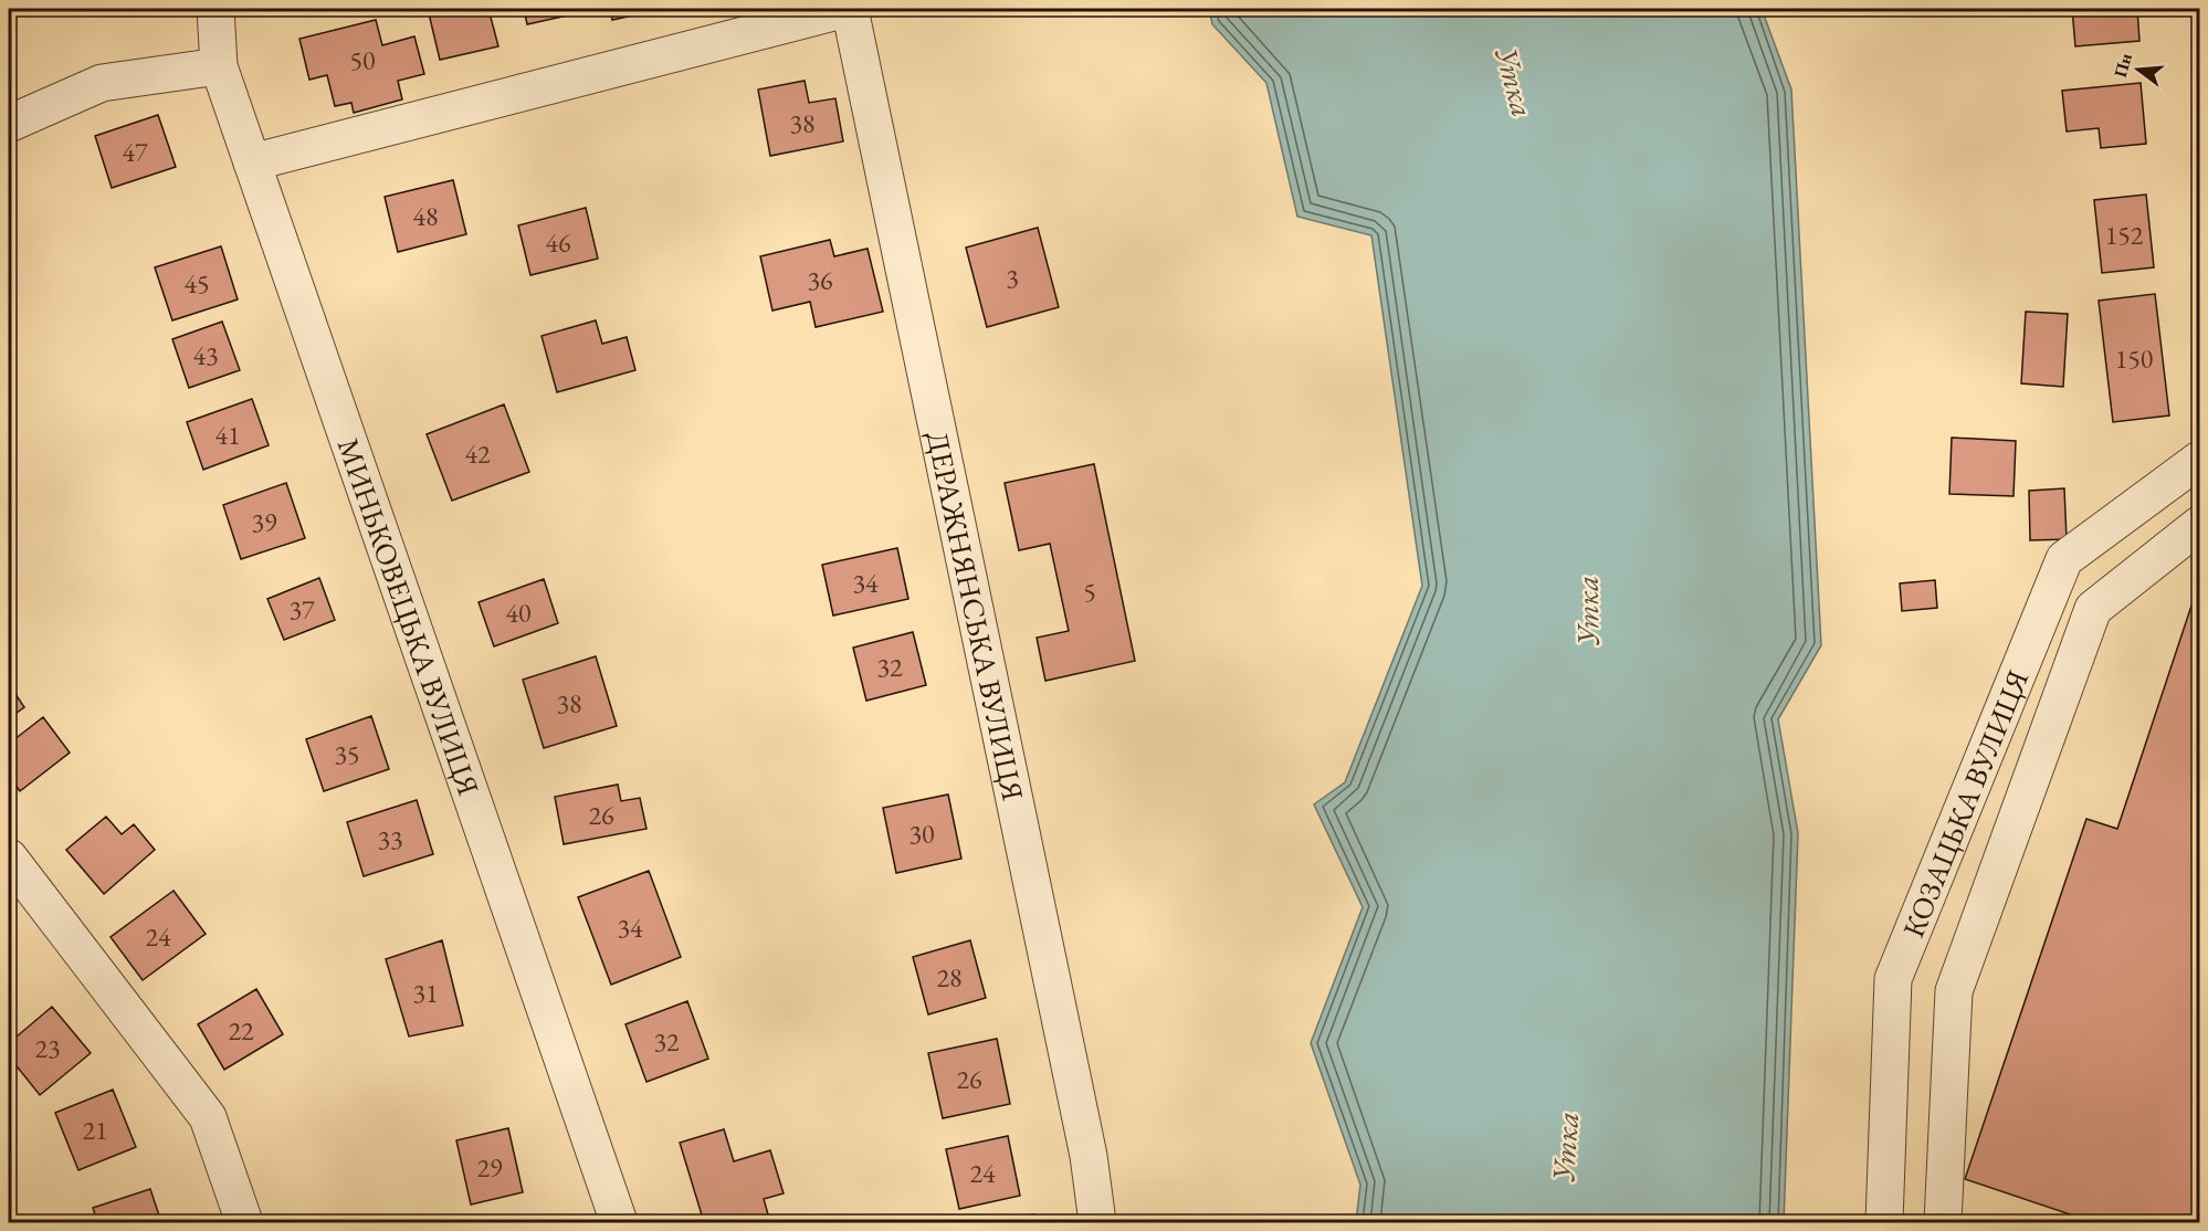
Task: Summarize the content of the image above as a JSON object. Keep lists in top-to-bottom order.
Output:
{
  "streets": {
    "street": ["ДЕРАЖНЯНСЬКА ВУЛИЦЯ", "МИНЬКОВЕЦЬКА ВУЛИЦЯ", "КОЗАЦЬКА ВУЛИЦЯ"]
  },
  "water": ["Утка"],
  "house_numbers": [
    "50",
    "38",
    "47",
    "48",
    "152",
    "46",
    "3",
    "36",
    "45",
    "43",
    "150",
    "41",
    "42",
    "39",
    "34",
    "5",
    "37",
    "40",
    "32",
    "38",
    "35",
    "26",
    "30",
    "33",
    "34",
    "24",
    "28",
    "31",
    "22",
    "32",
    "23",
    "26",
    "21",
    "29",
    "24"
  ],
  "north": "left"
}
